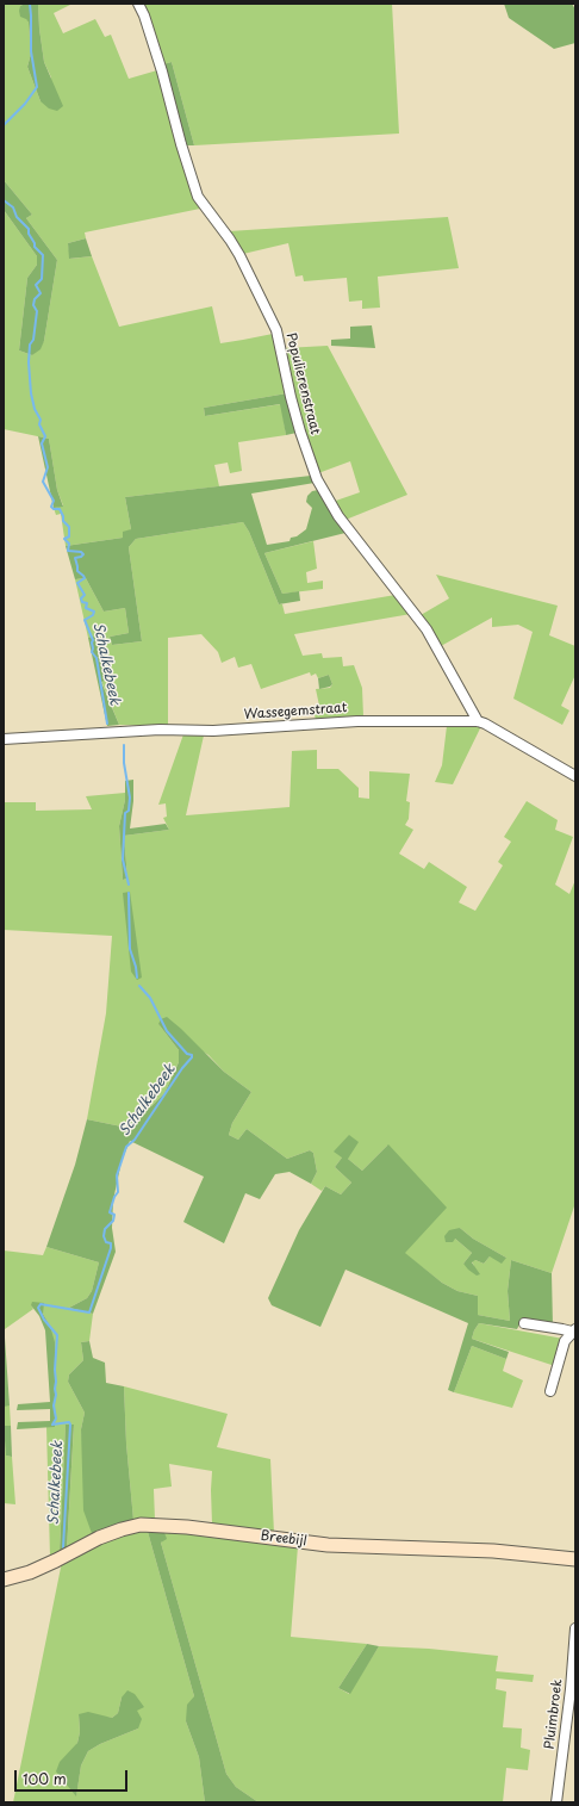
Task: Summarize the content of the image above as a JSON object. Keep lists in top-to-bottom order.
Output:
{
  "streets": {
    "street": [
      "Populierenstraat",
      "Wassegemstraat",
      "Breebijl",
      "Pluimbroek"
    ]
  },
  "crossings": [
    ["Populierenstraat", "Wassegemstraat"]
  ],
  "water": ["Schalkebeek"],
  "scale_bar": "100 m"
}
